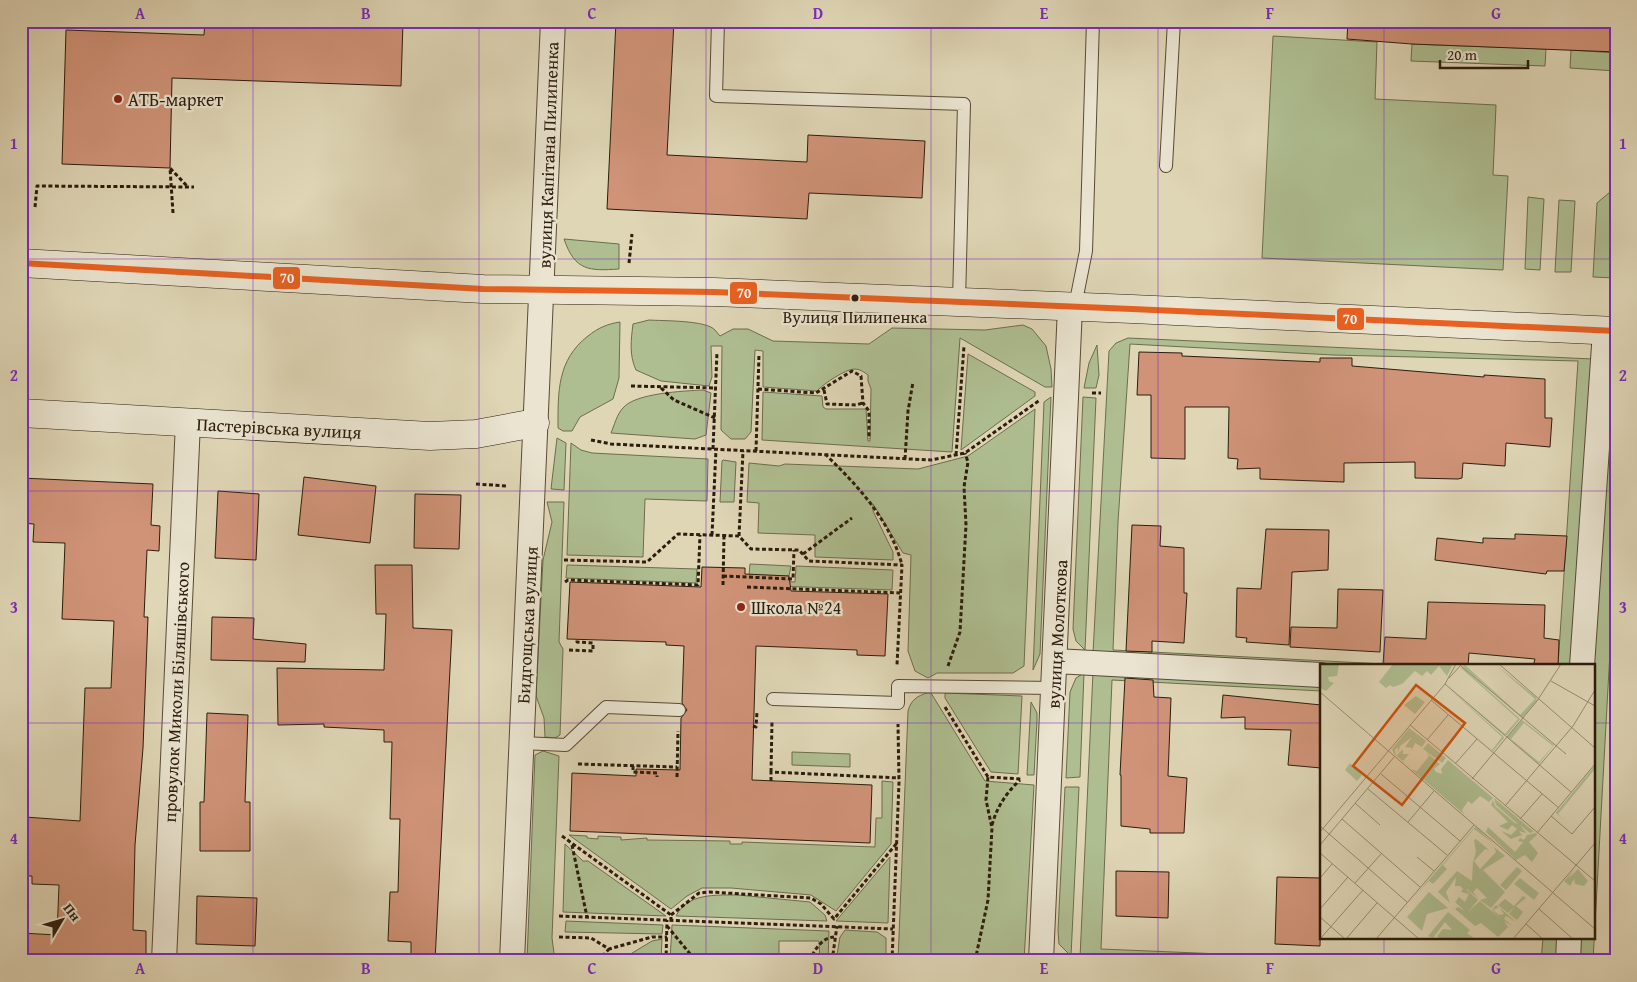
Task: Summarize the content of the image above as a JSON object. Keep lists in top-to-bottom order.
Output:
{
  "streets": {
    "main road": ["Пастерівська вулиця"],
    "street": [
      "вулиця Капітана Пилипенка",
      "Бидгощська вулиця",
      "вулиця Молоткова",
      "провулок Миколи Біляшівського"
    ]
  },
  "crossings": [
    ["вулиця Капітана Пилипенка", "Бидгощська вулиця"],
    ["Пастерівська вулиця", "Бидгощська вулиця"],
    ["Пастерівська вулиця", "провулок Миколи Біляшівського"]
  ],
  "places": ["АТБ-маркет", "Вулиця Пилипенка", "Школа №24"],
  "lines": ["transit line 70"],
  "scale_bar": "20 m",
  "north": "top right",
  "grid": {
    "columns": [
      "A",
      "B",
      "C",
      "D",
      "E",
      "F",
      "G"
    ],
    "rows": [
      "1",
      "2",
      "3",
      "4"
    ]
  }
}
